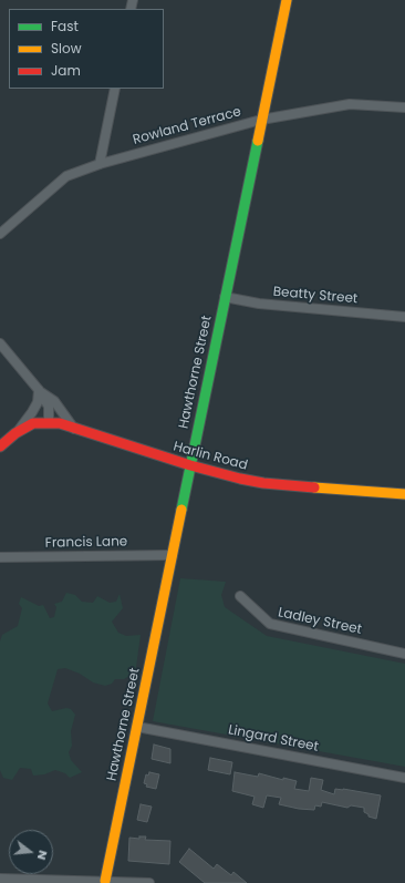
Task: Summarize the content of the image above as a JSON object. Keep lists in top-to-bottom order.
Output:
{
  "streets": {
    "street": [
      "Rowland Terrace",
      "Beatty Street",
      "Hawthorne Street",
      "Harlin Road",
      "Francis Lane",
      "Ladley Street",
      "Lingard Street"
    ]
  },
  "crossings": [
    ["Rowland Terrace", "Hawthorne Street"],
    ["Beatty Street", "Hawthorne Street"],
    ["Hawthorne Street", "Harlin Road"],
    ["Hawthorne Street", "Francis Lane"],
    ["Hawthorne Street", "Lingard Street"]
  ],
  "legend": ["Fast", "Slow", "Jam"],
  "north": "right"
}
